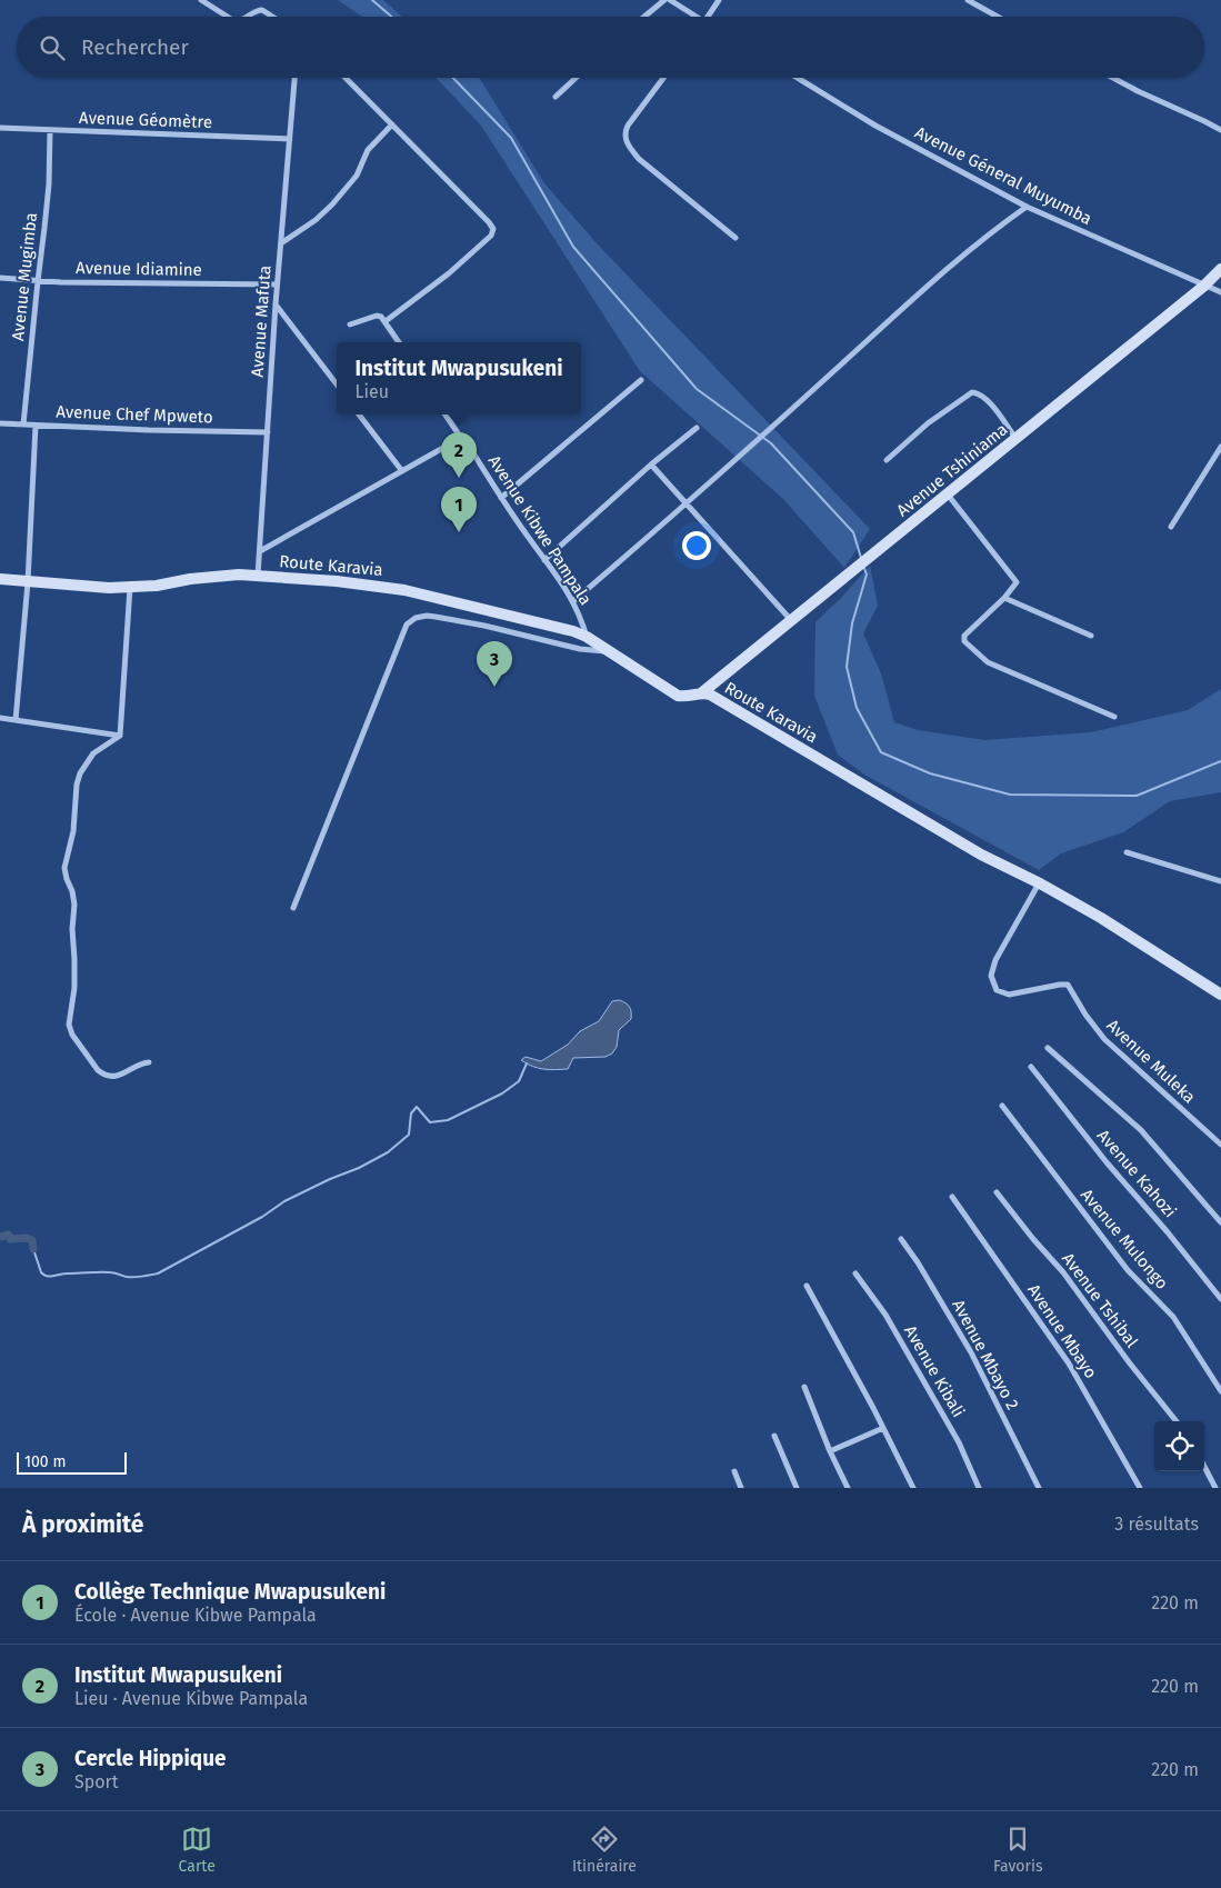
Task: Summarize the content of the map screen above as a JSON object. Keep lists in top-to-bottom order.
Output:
{
  "streets": {
    "street": [
      "Avenue Géomètre",
      "Avenue Géneral Muyumba",
      "Avenue Idiamine",
      "Avenue Mugimba",
      "Avenue Mafuta",
      "Avenue Chef Mpweto",
      "Avenue Tshiniama",
      "Avenue Kibwe Pampala",
      "Route Karavia",
      "Avenue Muleka",
      "Avenue Kahozi",
      "Avenue Mulongo",
      "Avenue Tshibal",
      "Avenue Mbayo",
      "Avenue Mbayo 2",
      "Avenue Kibali"
    ]
  },
  "crossings": [
    ["Avenue Géomètre", "Avenue Mugimba"],
    ["Avenue Géomètre", "Avenue Mafuta"],
    ["Avenue Géneral Muyumba", "Avenue Tshiniama"],
    ["Avenue Idiamine", "Avenue Mugimba"],
    ["Avenue Idiamine", "Avenue Mafuta"],
    ["Avenue Mugimba", "Avenue Chef Mpweto"],
    ["Avenue Mafuta", "Avenue Chef Mpweto"],
    ["Avenue Mafuta", "Route Karavia"],
    ["Avenue Tshiniama", "Route Karavia"],
    ["Avenue Kibwe Pampala", "Route Karavia"],
    ["Route Karavia", "Avenue Muleka"]
  ],
  "scale_bar": "100 m",
  "page": {
    "search": "Rechercher",
    "popup": ["Institut Mwapusukeni", "Lieu"],
    "pins": ["2", "1", "3"],
    "scale": "100 m",
    "heading": ["À proximité", "3 résultats"],
    "list": [
      {
        "mark": "1",
        "name": "Collège Technique Mwapusukeni",
        "note": "École · Avenue Kibwe Pampala",
        "value": "220 m"
      },
      {
        "mark": "2",
        "name": "Institut Mwapusukeni",
        "note": "Lieu · Avenue Kibwe Pampala",
        "value": "220 m"
      },
      {
        "mark": "3",
        "name": "Cercle Hippique",
        "note": "Sport",
        "value": "220 m"
      }
    ],
    "nav": ["Carte", "Itinéraire", "Favoris"]
  }
}
